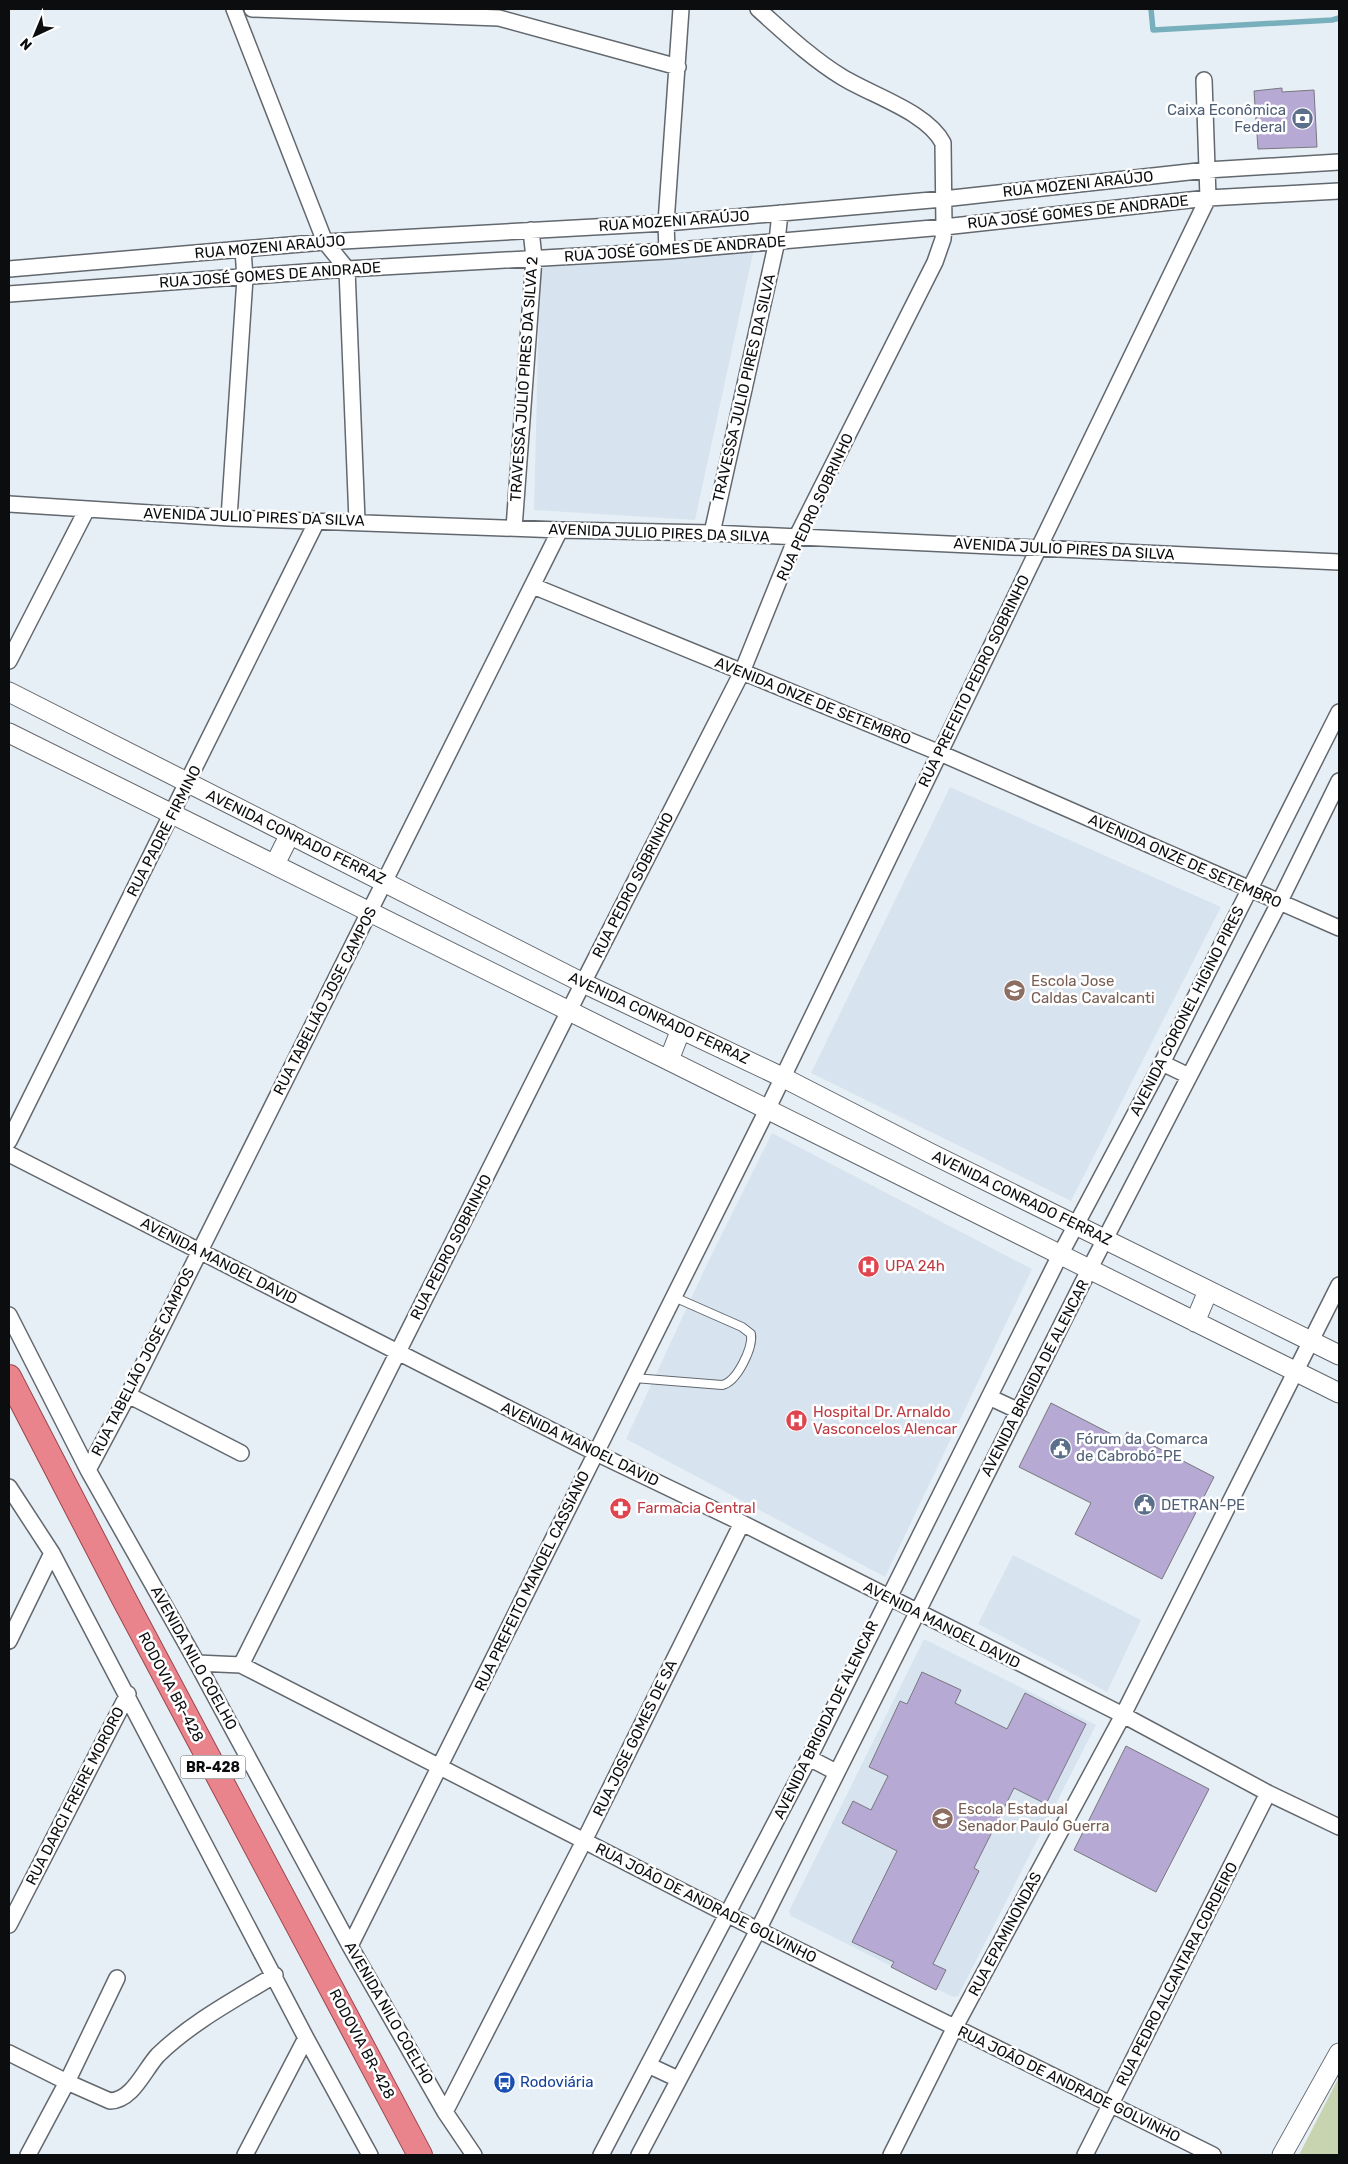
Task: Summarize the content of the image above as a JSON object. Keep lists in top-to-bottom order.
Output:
{
  "streets": {
    "highway": ["RODOVIA BR-428", "BR-428"],
    "street": [
      "RUA MOZENI ARAÚJO",
      "RUA JOSÉ GOMES DE ANDRADE",
      "TRAVESSA JULIO PIRES DA SILVA 2",
      "TRAVESSA JULIO PIRES DA SILVA",
      "RUA PEDRO SOBRINHO",
      "AVENIDA JULIO PIRES DA SILVA",
      "RUA PREFEITO PEDRO SOBRINHO",
      "AVENIDA ONZE DE SETEMBRO",
      "RUA PADRE FIRMINO",
      "AVENIDA CONRADO FERRAZ",
      "RUA TABELIÃO JOSE CAMPOS",
      "AVENIDA CORONEL HIGINO PIRES",
      "AVENIDA MANOEL DAVID",
      "AVENIDA BRIGIDA DE ALENCAR",
      "RUA PREFEITO MANOEL CASSIANO",
      "AVENIDA NILO COELHO",
      "RUA JOSE GOMES DE SA",
      "RUA DARCI FREIRE MORORO",
      "RUA JOÃO DE ANDRADE GOLVINHO",
      "RUA EPAMINONDAS",
      "RUA PEDRO ALCANTARA CORDEIRO"
    ]
  },
  "crossings": [
    ["RUA MOZENI ARAÚJO", "TRAVESSA JULIO PIRES DA SILVA 2"],
    ["RUA MOZENI ARAÚJO", "TRAVESSA JULIO PIRES DA SILVA"],
    ["RUA MOZENI ARAÚJO", "RUA PEDRO SOBRINHO"],
    ["RUA MOZENI ARAÚJO", "RUA PREFEITO PEDRO SOBRINHO"],
    ["RUA JOSÉ GOMES DE ANDRADE", "TRAVESSA JULIO PIRES DA SILVA 2"],
    ["RUA JOSÉ GOMES DE ANDRADE", "TRAVESSA JULIO PIRES DA SILVA"],
    ["RUA JOSÉ GOMES DE ANDRADE", "RUA PEDRO SOBRINHO"],
    ["RUA JOSÉ GOMES DE ANDRADE", "RUA PREFEITO PEDRO SOBRINHO"],
    ["TRAVESSA JULIO PIRES DA SILVA 2", "AVENIDA JULIO PIRES DA SILVA"],
    ["TRAVESSA JULIO PIRES DA SILVA", "AVENIDA JULIO PIRES DA SILVA"],
    ["RUA PEDRO SOBRINHO", "AVENIDA JULIO PIRES DA SILVA"],
    ["RUA PEDRO SOBRINHO", "AVENIDA ONZE DE SETEMBRO"],
    ["RUA PEDRO SOBRINHO", "AVENIDA CONRADO FERRAZ"],
    ["RUA PEDRO SOBRINHO", "AVENIDA MANOEL DAVID"],
    ["RUA PEDRO SOBRINHO", "RUA JOÃO DE ANDRADE GOLVINHO"],
    ["AVENIDA JULIO PIRES DA SILVA", "RUA PREFEITO PEDRO SOBRINHO"],
    ["AVENIDA JULIO PIRES DA SILVA", "RUA PADRE FIRMINO"],
    ["AVENIDA JULIO PIRES DA SILVA", "RUA TABELIÃO JOSE CAMPOS"],
    ["RUA PREFEITO PEDRO SOBRINHO", "AVENIDA ONZE DE SETEMBRO"],
    ["RUA PREFEITO PEDRO SOBRINHO", "AVENIDA CONRADO FERRAZ"],
    ["RUA PREFEITO PEDRO SOBRINHO", "RUA PREFEITO MANOEL CASSIANO"],
    ["AVENIDA ONZE DE SETEMBRO", "RUA TABELIÃO JOSE CAMPOS"],
    ["AVENIDA ONZE DE SETEMBRO", "AVENIDA CORONEL HIGINO PIRES"],
    ["RUA PADRE FIRMINO", "AVENIDA CONRADO FERRAZ"],
    ["AVENIDA CONRADO FERRAZ", "RUA TABELIÃO JOSE CAMPOS"],
    ["AVENIDA CONRADO FERRAZ", "AVENIDA CORONEL HIGINO PIRES"],
    ["AVENIDA CONRADO FERRAZ", "AVENIDA BRIGIDA DE ALENCAR"],
    ["AVENIDA CONRADO FERRAZ", "RUA PREFEITO MANOEL CASSIANO"],
    ["AVENIDA CONRADO FERRAZ", "RUA EPAMINONDAS"],
    ["RUA TABELIÃO JOSE CAMPOS", "AVENIDA MANOEL DAVID"],
    ["RUA TABELIÃO JOSE CAMPOS", "AVENIDA NILO COELHO"],
    ["AVENIDA CORONEL HIGINO PIRES", "AVENIDA BRIGIDA DE ALENCAR"],
    ["AVENIDA MANOEL DAVID", "AVENIDA BRIGIDA DE ALENCAR"],
    ["AVENIDA MANOEL DAVID", "RUA PREFEITO MANOEL CASSIANO"],
    ["AVENIDA MANOEL DAVID", "RUA JOSE GOMES DE SA"],
    ["AVENIDA MANOEL DAVID", "RUA EPAMINONDAS"],
    ["AVENIDA MANOEL DAVID", "RUA PEDRO ALCANTARA CORDEIRO"],
    ["AVENIDA BRIGIDA DE ALENCAR", "RUA JOÃO DE ANDRADE GOLVINHO"],
    ["RUA PREFEITO MANOEL CASSIANO", "AVENIDA NILO COELHO"],
    ["RUA PREFEITO MANOEL CASSIANO", "RUA JOÃO DE ANDRADE GOLVINHO"],
    ["AVENIDA NILO COELHO", "RUA JOSE GOMES DE SA"],
    ["AVENIDA NILO COELHO", "RUA JOÃO DE ANDRADE GOLVINHO"],
    ["RUA JOSE GOMES DE SA", "RUA JOÃO DE ANDRADE GOLVINHO"],
    ["RUA JOÃO DE ANDRADE GOLVINHO", "RUA EPAMINONDAS"],
    ["RUA JOÃO DE ANDRADE GOLVINHO", "RUA PEDRO ALCANTARA CORDEIRO"]
  ],
  "places": {
    "bank": ["Caixa Econômica Federal"],
    "school or university": ["Escola Jose Caldas Cavalcanti", "Escola Estadual Senador Paulo Guerra"],
    "hospital": ["UPA 24h", "Hospital Dr. Arnaldo Vasconcelos Alencar"],
    "public building": ["Fórum da Comarca de Cabrobó-PE", "DETRAN-PE"],
    "pharmacy": ["Farmacia Central"],
    "bus stop": ["Rodoviária"]
  },
  "north": "bottom left"
}
